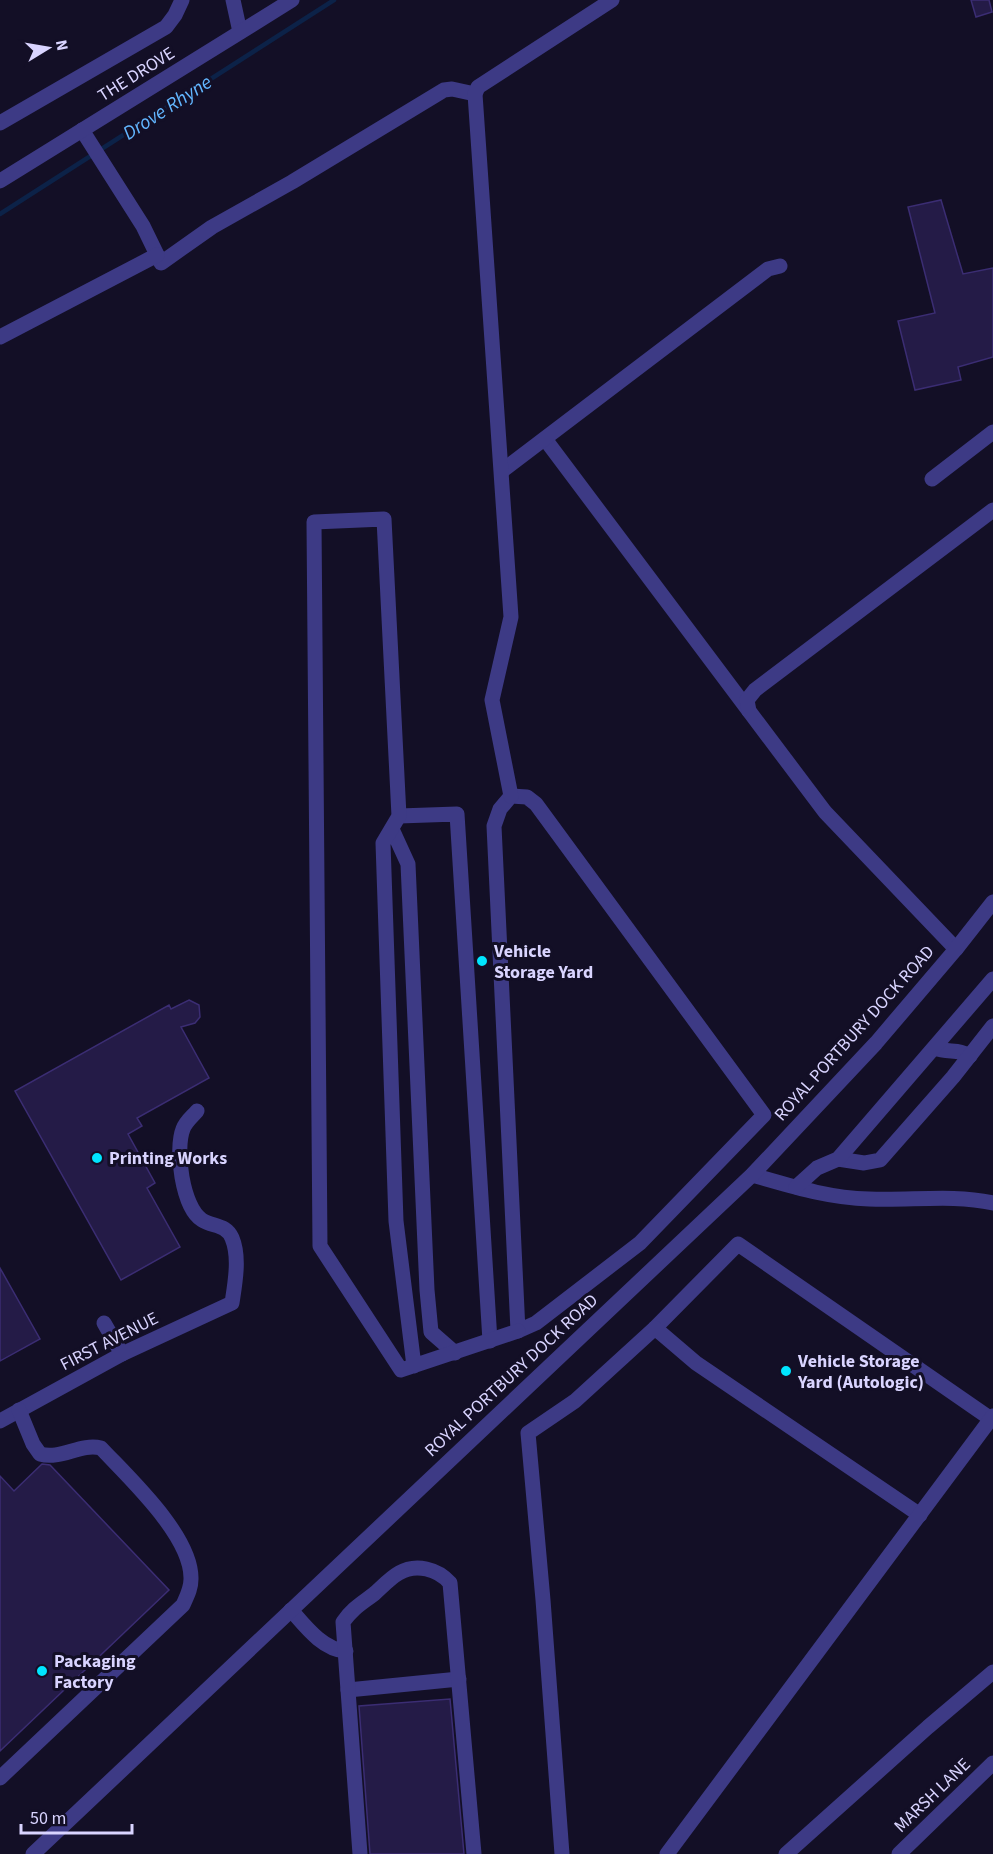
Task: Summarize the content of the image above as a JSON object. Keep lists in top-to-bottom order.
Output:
{
  "streets": {
    "street": [
      "THE DROVE",
      "ROYAL PORTBURY DOCK ROAD",
      "FIRST AVENUE",
      "MARSH LANE"
    ]
  },
  "water": ["Drove Rhyne"],
  "places": [
    "Vehicle Storage Yard",
    "Printing Works",
    "Vehicle Storage Yard (Autologic)",
    "Packaging Factory"
  ],
  "scale_bar": "50 m",
  "north": "right"
}
